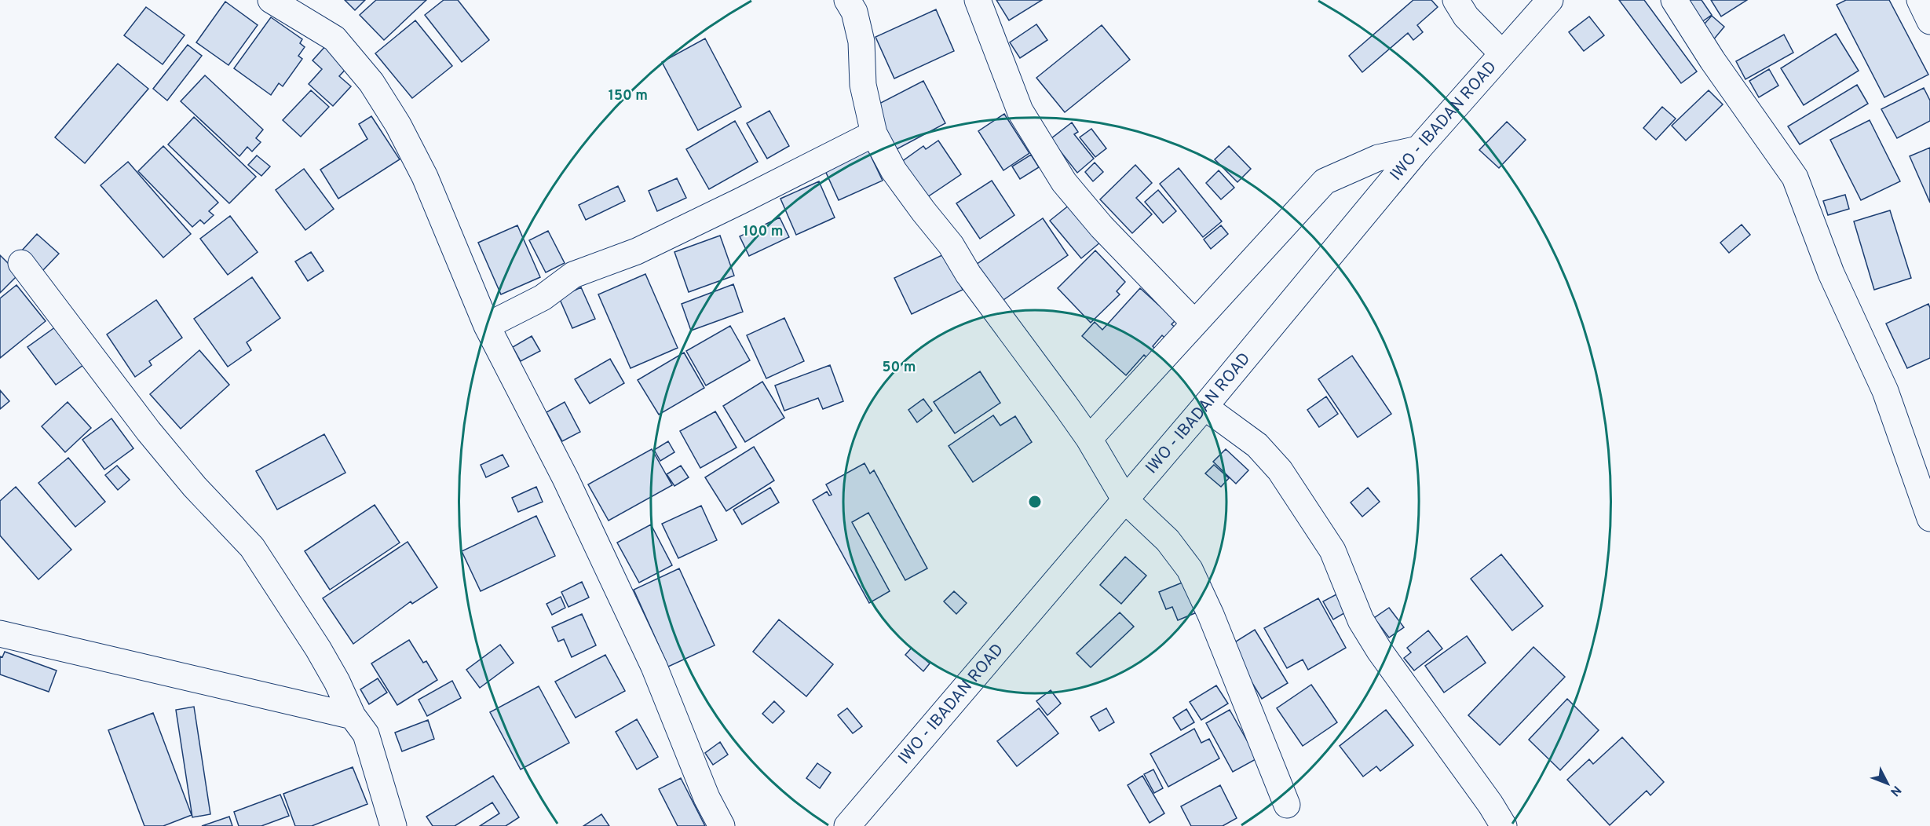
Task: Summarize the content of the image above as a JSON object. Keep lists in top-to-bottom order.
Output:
{
  "streets": {
    "street": ["IWO - IBADAN ROAD"]
  },
  "north": "bottom right",
  "rings": ["150 m", "100 m", "50 m"]
}
